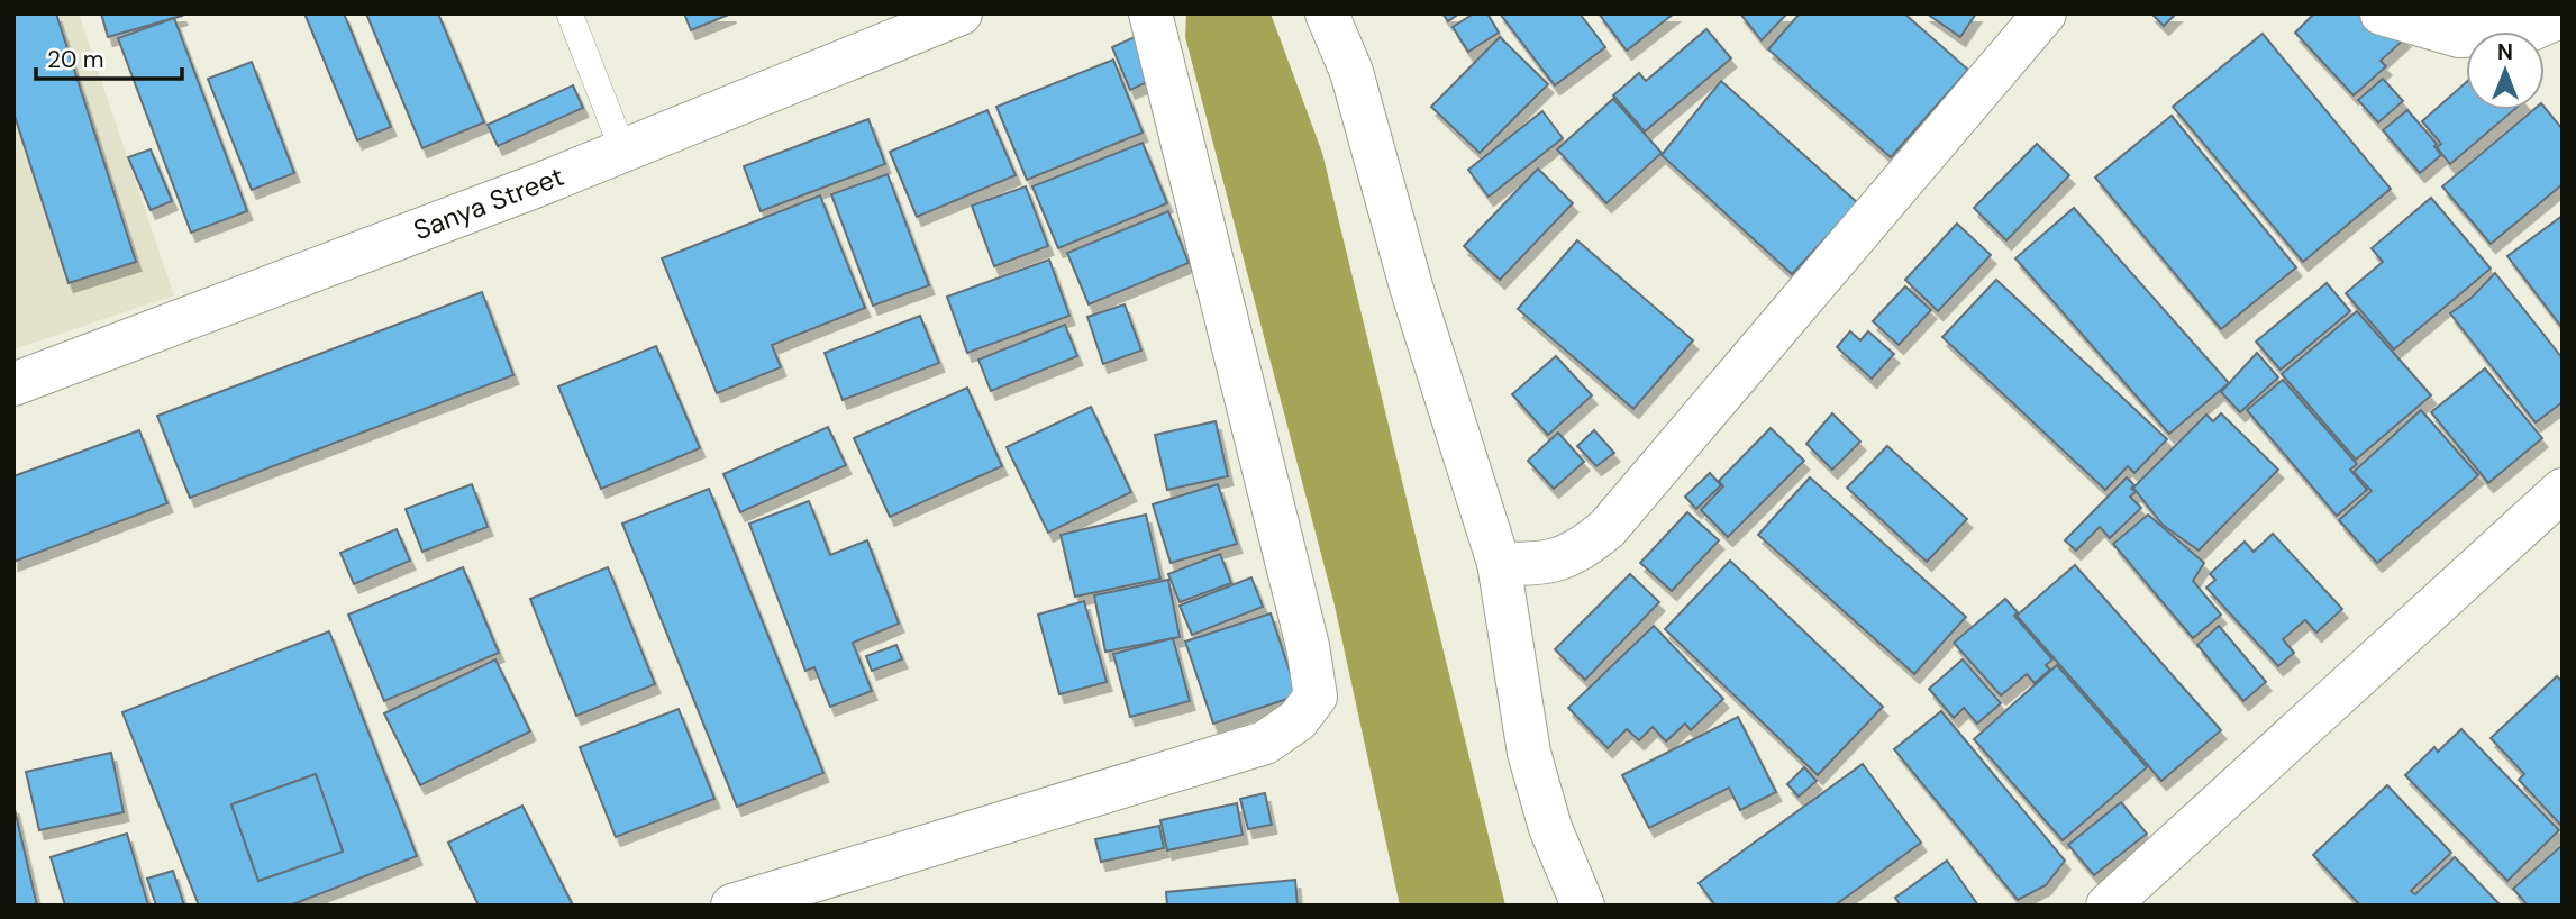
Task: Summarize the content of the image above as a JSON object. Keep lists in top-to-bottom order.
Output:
{
  "streets": {
    "street": ["Sanya Street"]
  },
  "scale_bar": "20 m",
  "north": "top"
}
